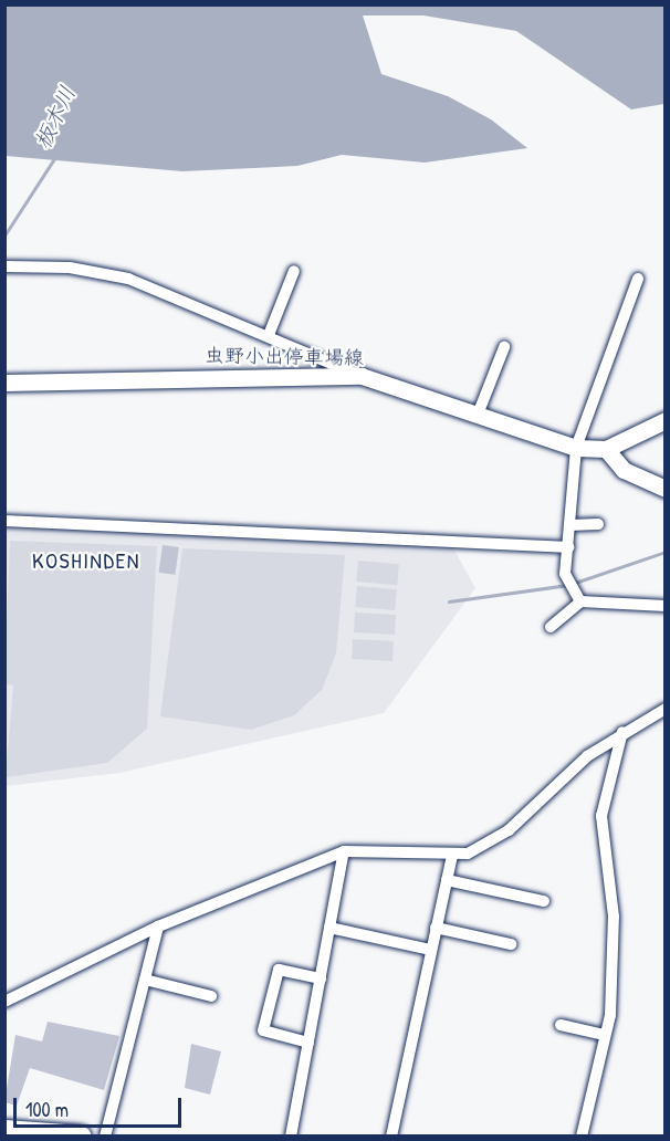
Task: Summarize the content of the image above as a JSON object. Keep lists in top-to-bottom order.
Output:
{
  "streets": {
    "main road": ["虫野小出停車場線"]
  },
  "districts": ["KOSHINDEN"],
  "water": ["板木川"],
  "scale_bar": "100 m"
}
